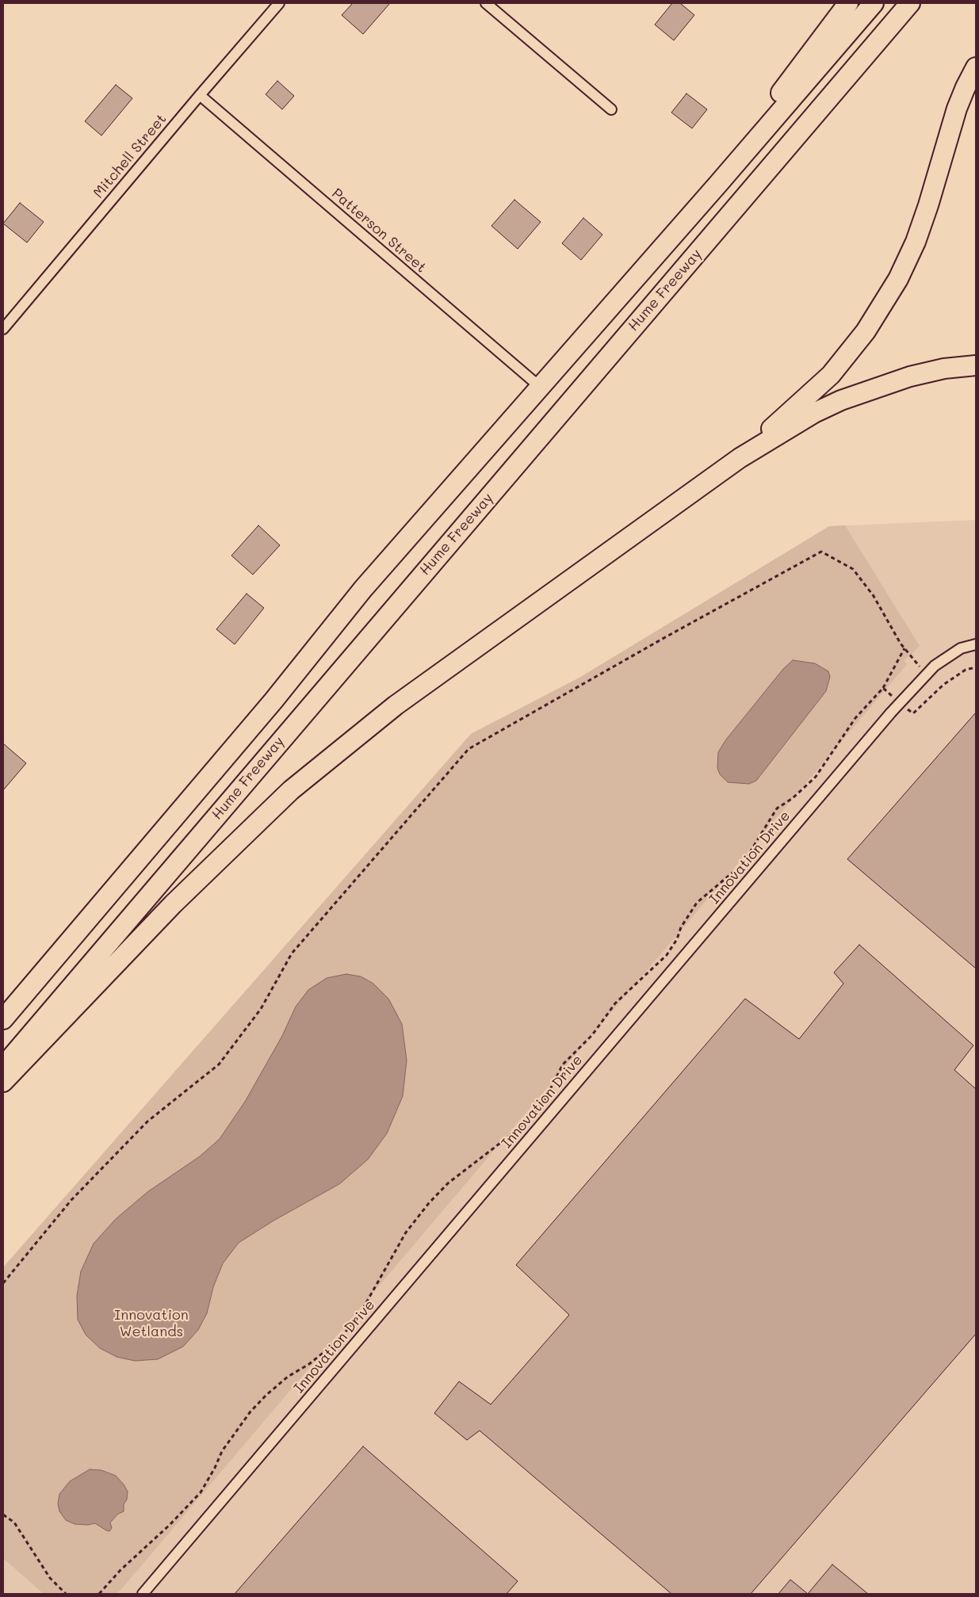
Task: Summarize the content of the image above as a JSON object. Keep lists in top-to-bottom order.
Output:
{
  "streets": {
    "highway": ["Hume Freeway"],
    "street": ["Mitchell Street", "Patterson Street", "Innovation Drive"]
  },
  "crossings": [
    ["Mitchell Street", "Patterson Street"]
  ],
  "parks": ["Innovation Wetlands"]
}
